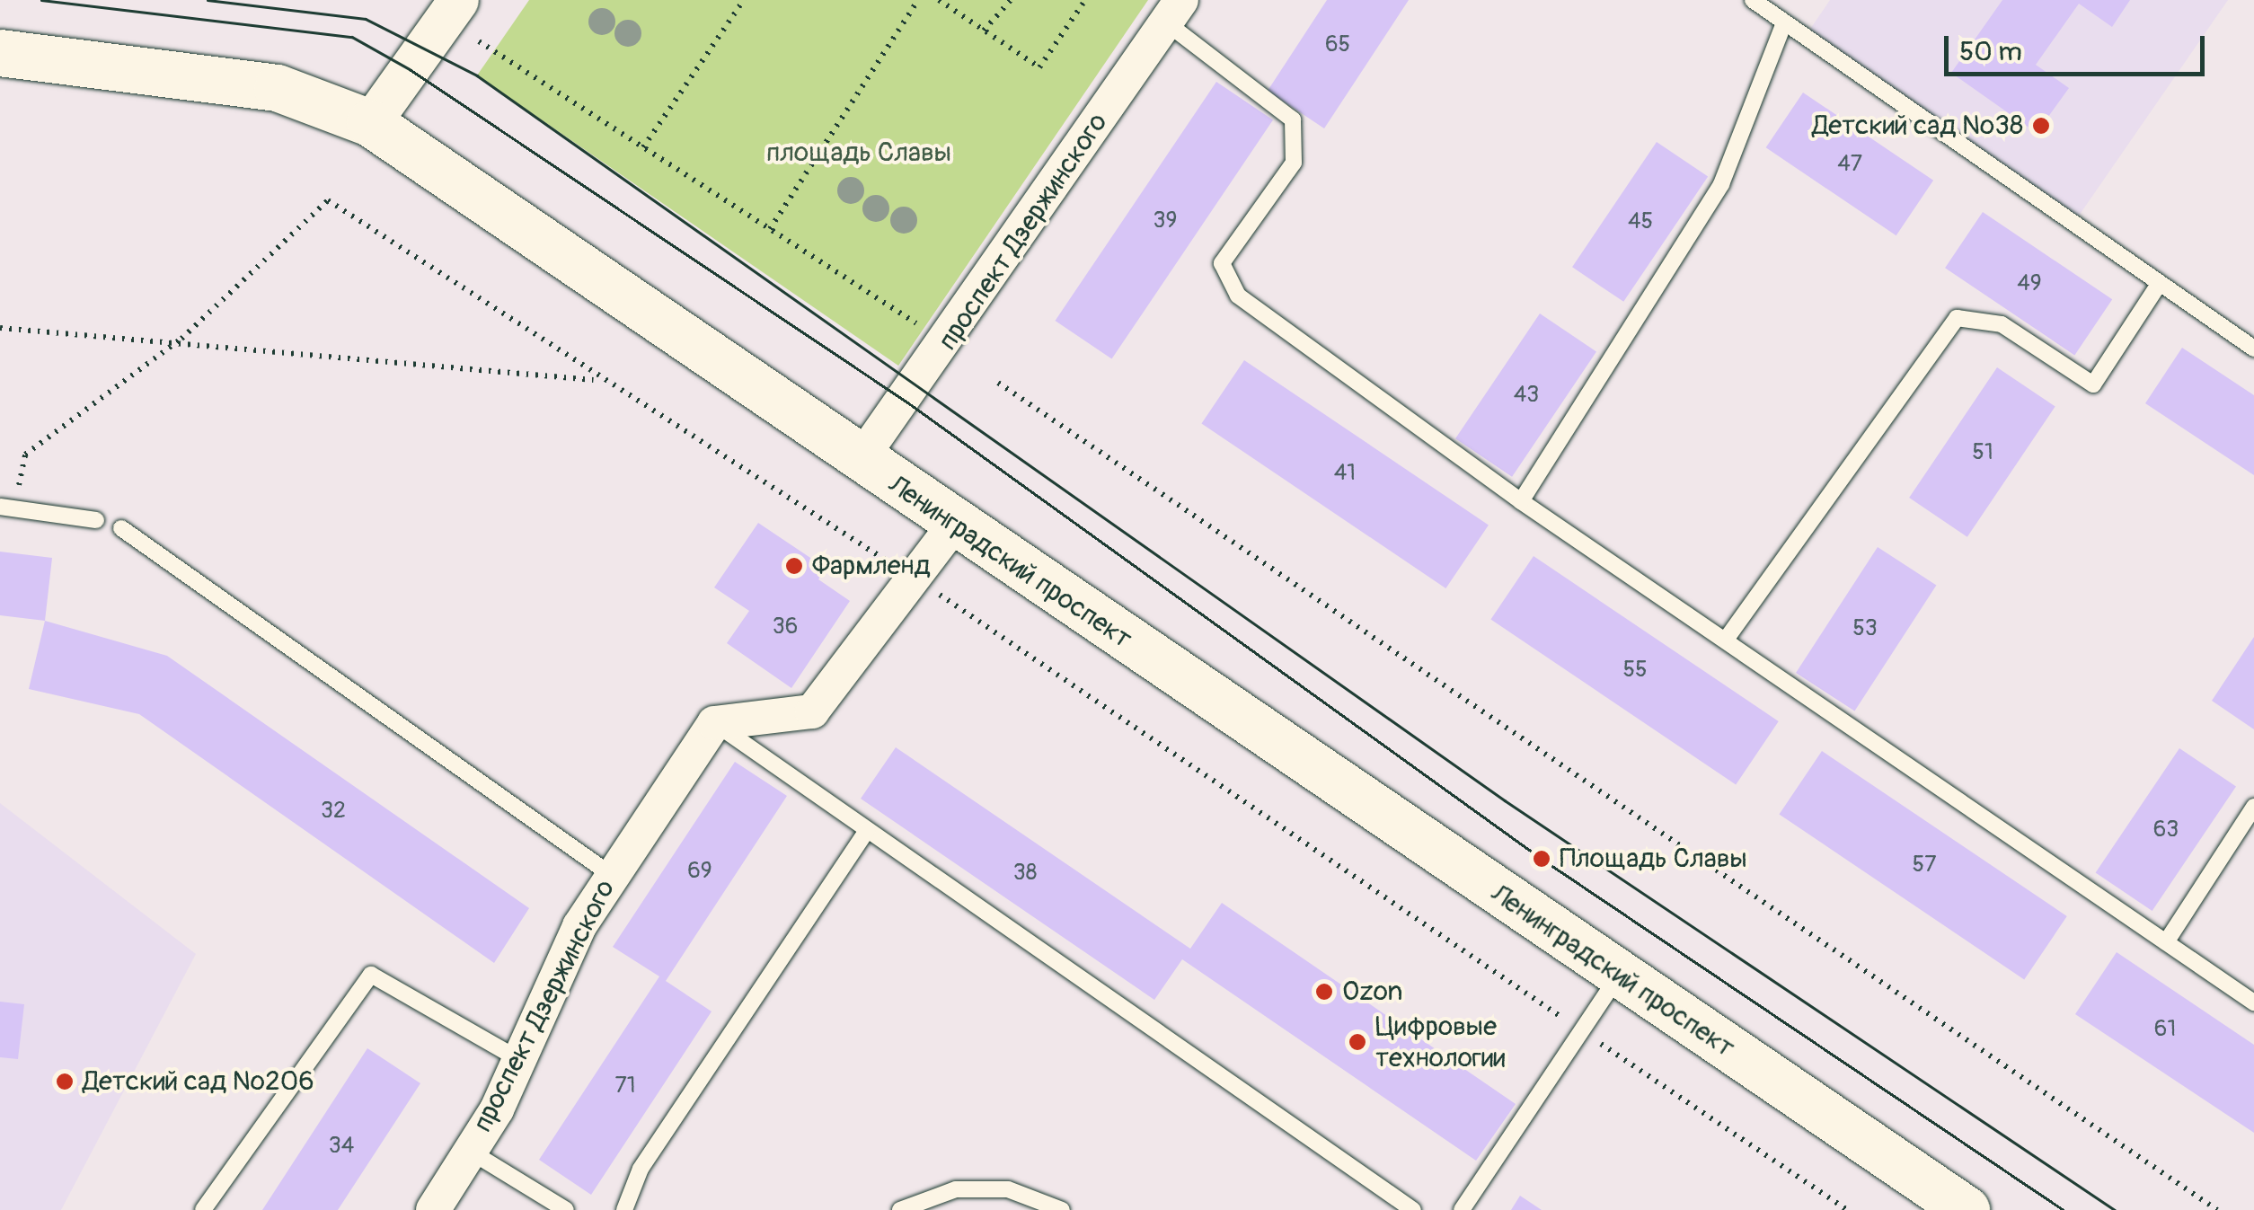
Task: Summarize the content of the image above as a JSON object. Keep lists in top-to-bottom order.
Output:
{
  "streets": {
    "main road": ["Ленинградский проспект"],
    "street": ["проспект Дзержинского"]
  },
  "crossings": [
    ["проспект Дзержинского", "Ленинградский проспект"]
  ],
  "parks": ["площадь Славы"],
  "places": [
    "Детский сад №38",
    "Фармленд",
    "Площадь Славы",
    "Ozon",
    "Цифровые технологии",
    "Детский сад №206"
  ],
  "house_numbers": [
    "65",
    "47",
    "39",
    "45",
    "49",
    "43",
    "51",
    "41",
    "36",
    "53",
    "55",
    "32",
    "63",
    "57",
    "69",
    "38",
    "61",
    "71",
    "34"
  ],
  "scale_bar": "50 m"
}
